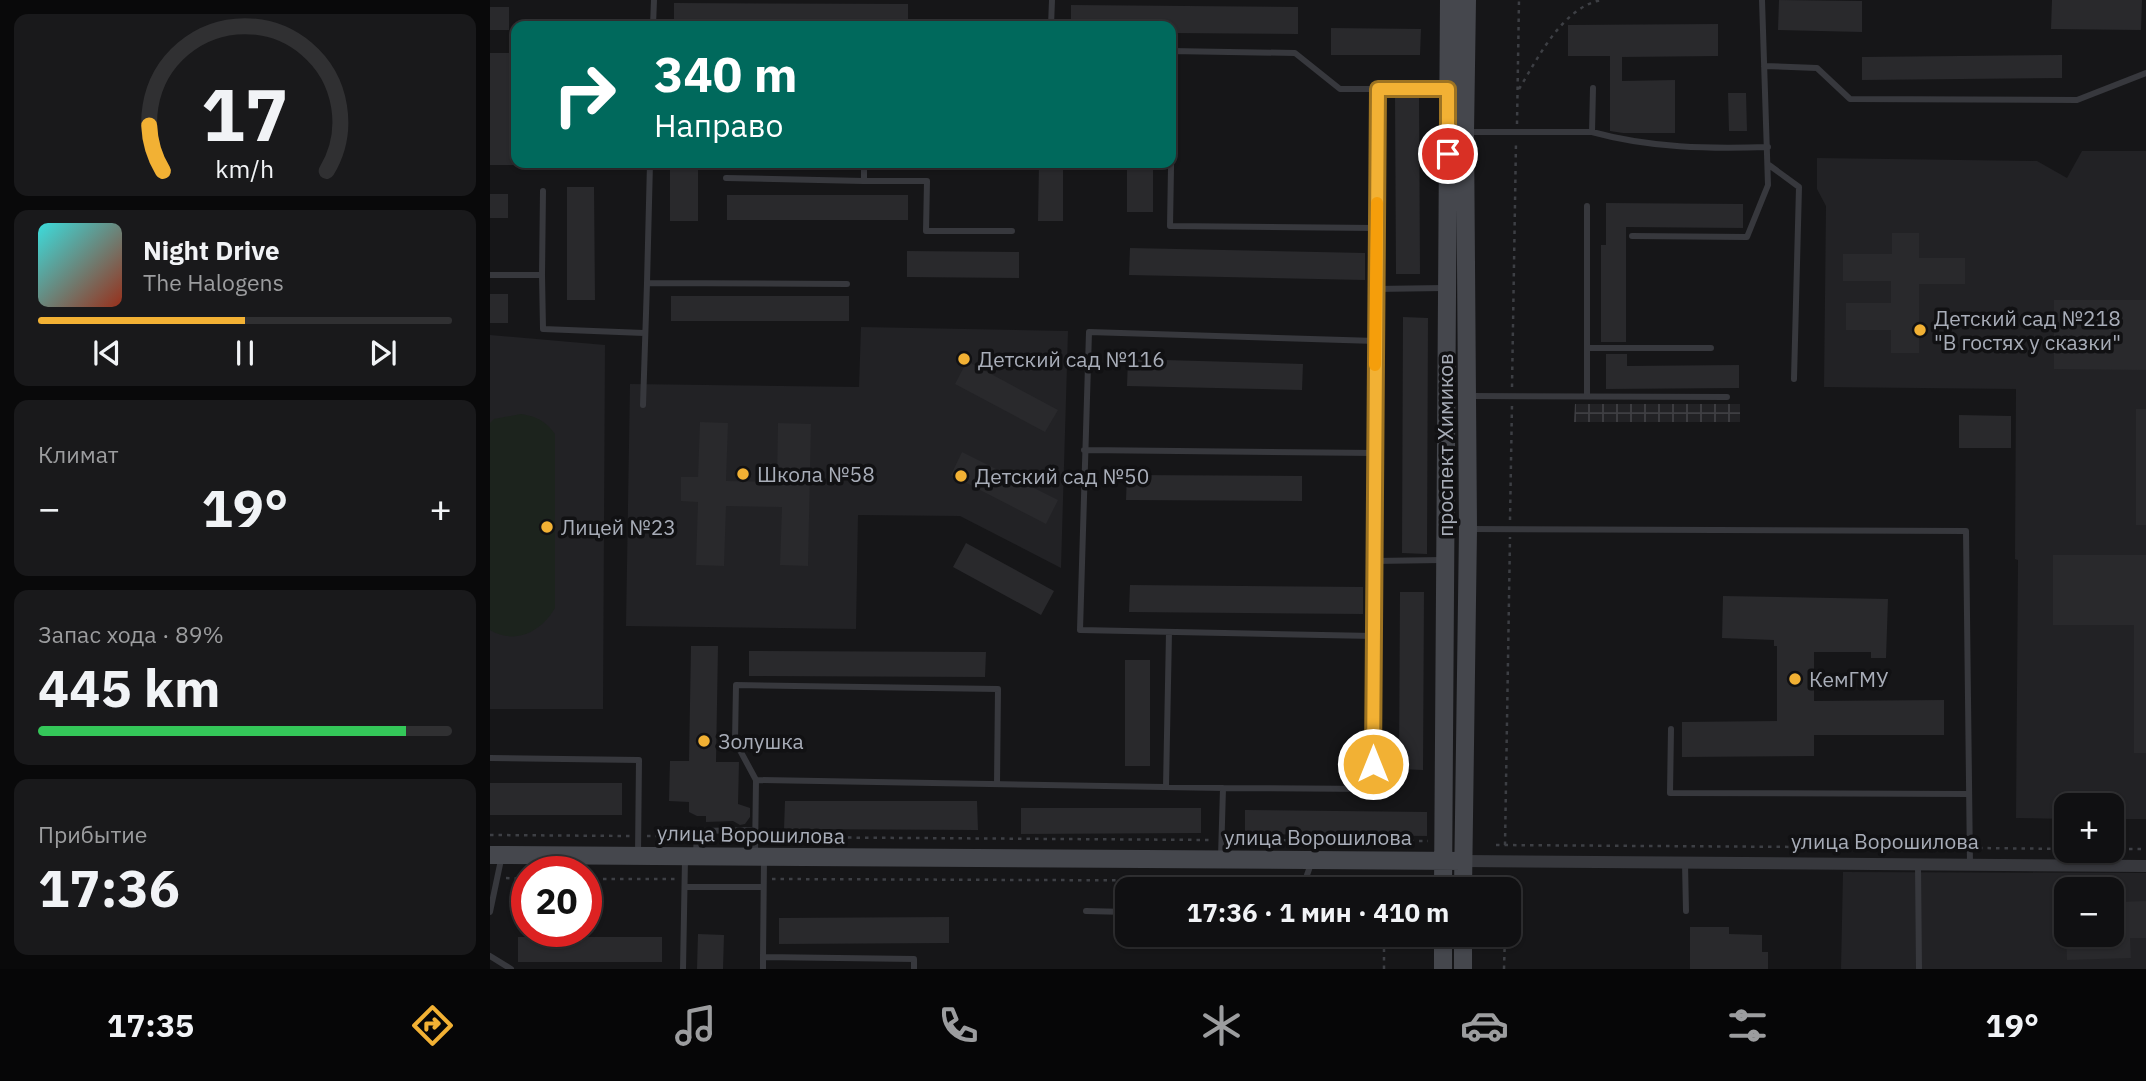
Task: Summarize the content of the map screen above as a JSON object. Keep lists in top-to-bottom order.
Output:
{
  "streets": {
    "main road": ["проспект Химиков", "улица Ворошилова"]
  },
  "crossings": [
    ["проспект Химиков", "улица Ворошилова"]
  ],
  "places": [
    "Детский сад №218 \"В гостях у сказки\"",
    "Детский сад №116",
    "Школа №58",
    "Детский сад №50",
    "Лицей №23",
    "КемГМУ",
    "Золушка"
  ],
  "page": {
    "turn": ["340 m", "Направо"],
    "song": ["Night Drive", "The Halogens"],
    "tile": [
      "Климат",
      ["Запас хода · 89%", "445 km"],
      ["Прибытие", "17:36"]
    ],
    "heat": ["−", "19°", "+"],
    "map_buttons": ["+", "−"],
    "limit": "20",
    "trip": "17:36 · 1 мин · 410 m",
    "tabs": ["17:35", "19°"],
    "gauge": ["17", "km/h"]
  }
}
